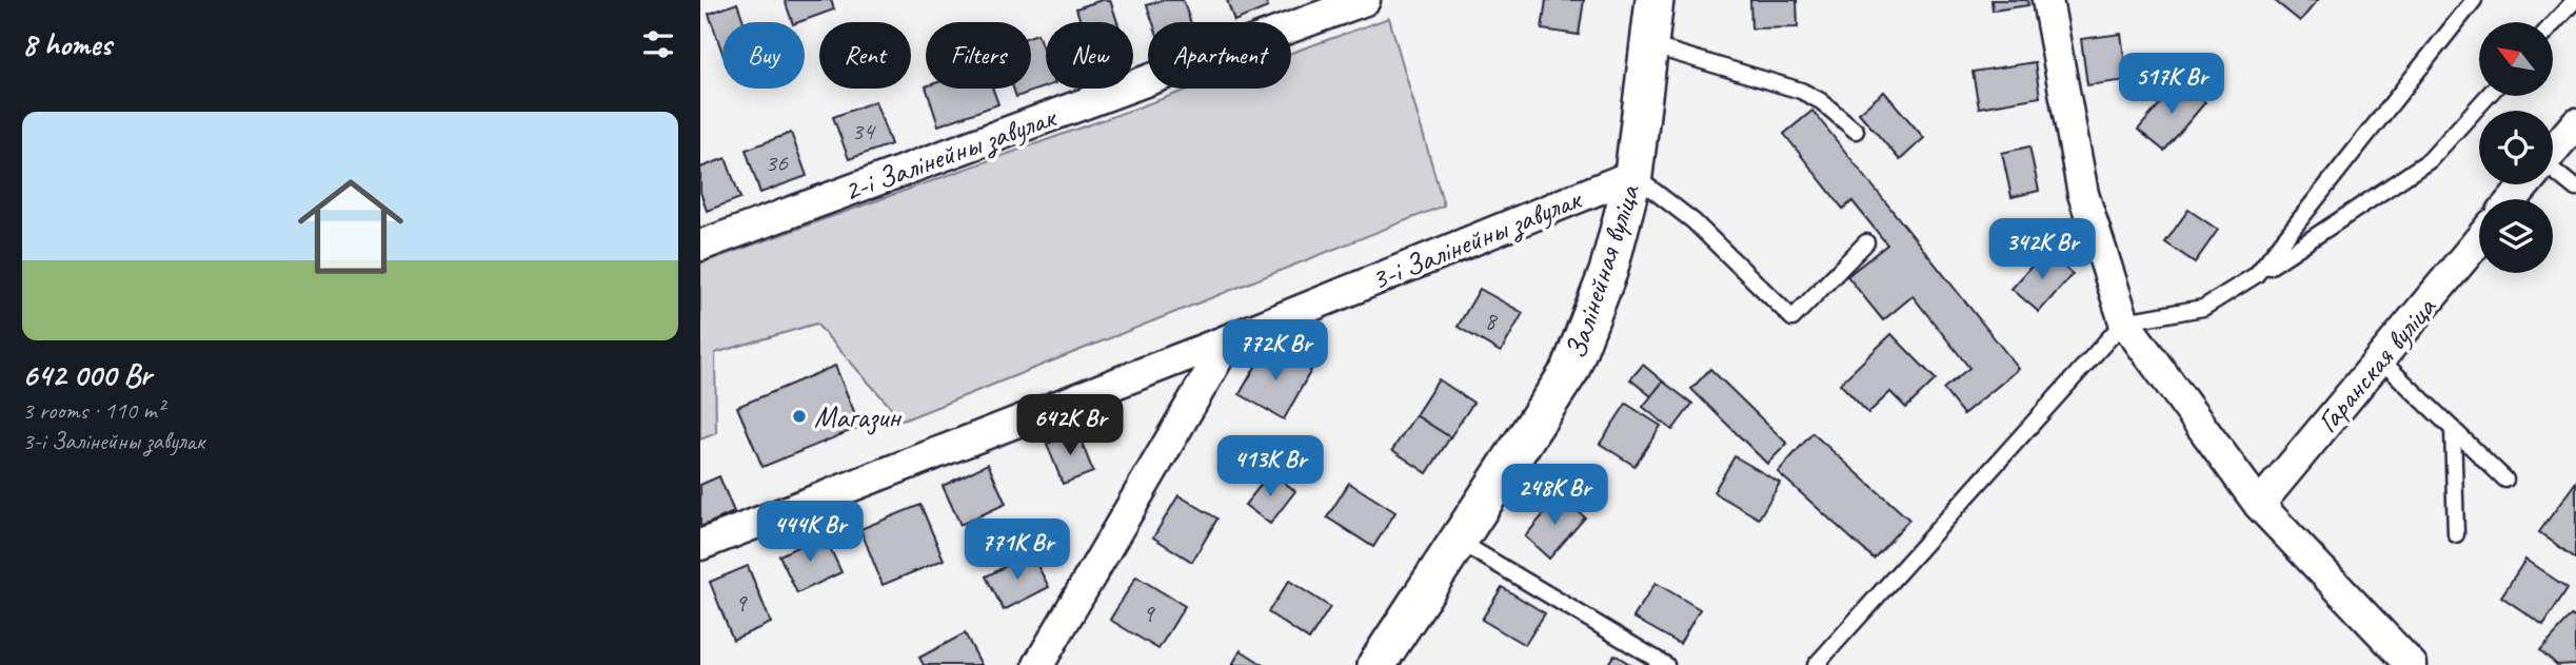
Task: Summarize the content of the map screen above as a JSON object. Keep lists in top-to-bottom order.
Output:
{
  "streets": {
    "street": [
      "2-і Залінейны завулак",
      "3-і Залінейны завулак",
      "Залінейная вуліца",
      "Гаранская вуліца"
    ]
  },
  "crossings": [
    ["3-і Залінейны завулак", "Залінейная вуліца"]
  ],
  "places": ["Магазин"],
  "house_numbers": [
    "34",
    "36",
    "8",
    "9",
    "9"
  ],
  "north": "top left",
  "page": {
    "heading": "8 homes",
    "chip": [
      "Buy",
      "Rent",
      "Filters",
      "New",
      "Apartment"
    ],
    "price": [
      "517K Br",
      "342K Br",
      "772K Br",
      "642K Br",
      "413K Br",
      "248K Br",
      "444K Br",
      "771K Br"
    ],
    "list": [
      {
        "name": "642 000 Br",
        "note": "3 rooms · 110 m² · 3-і Залінейны завулак"
      }
    ]
  }
}
